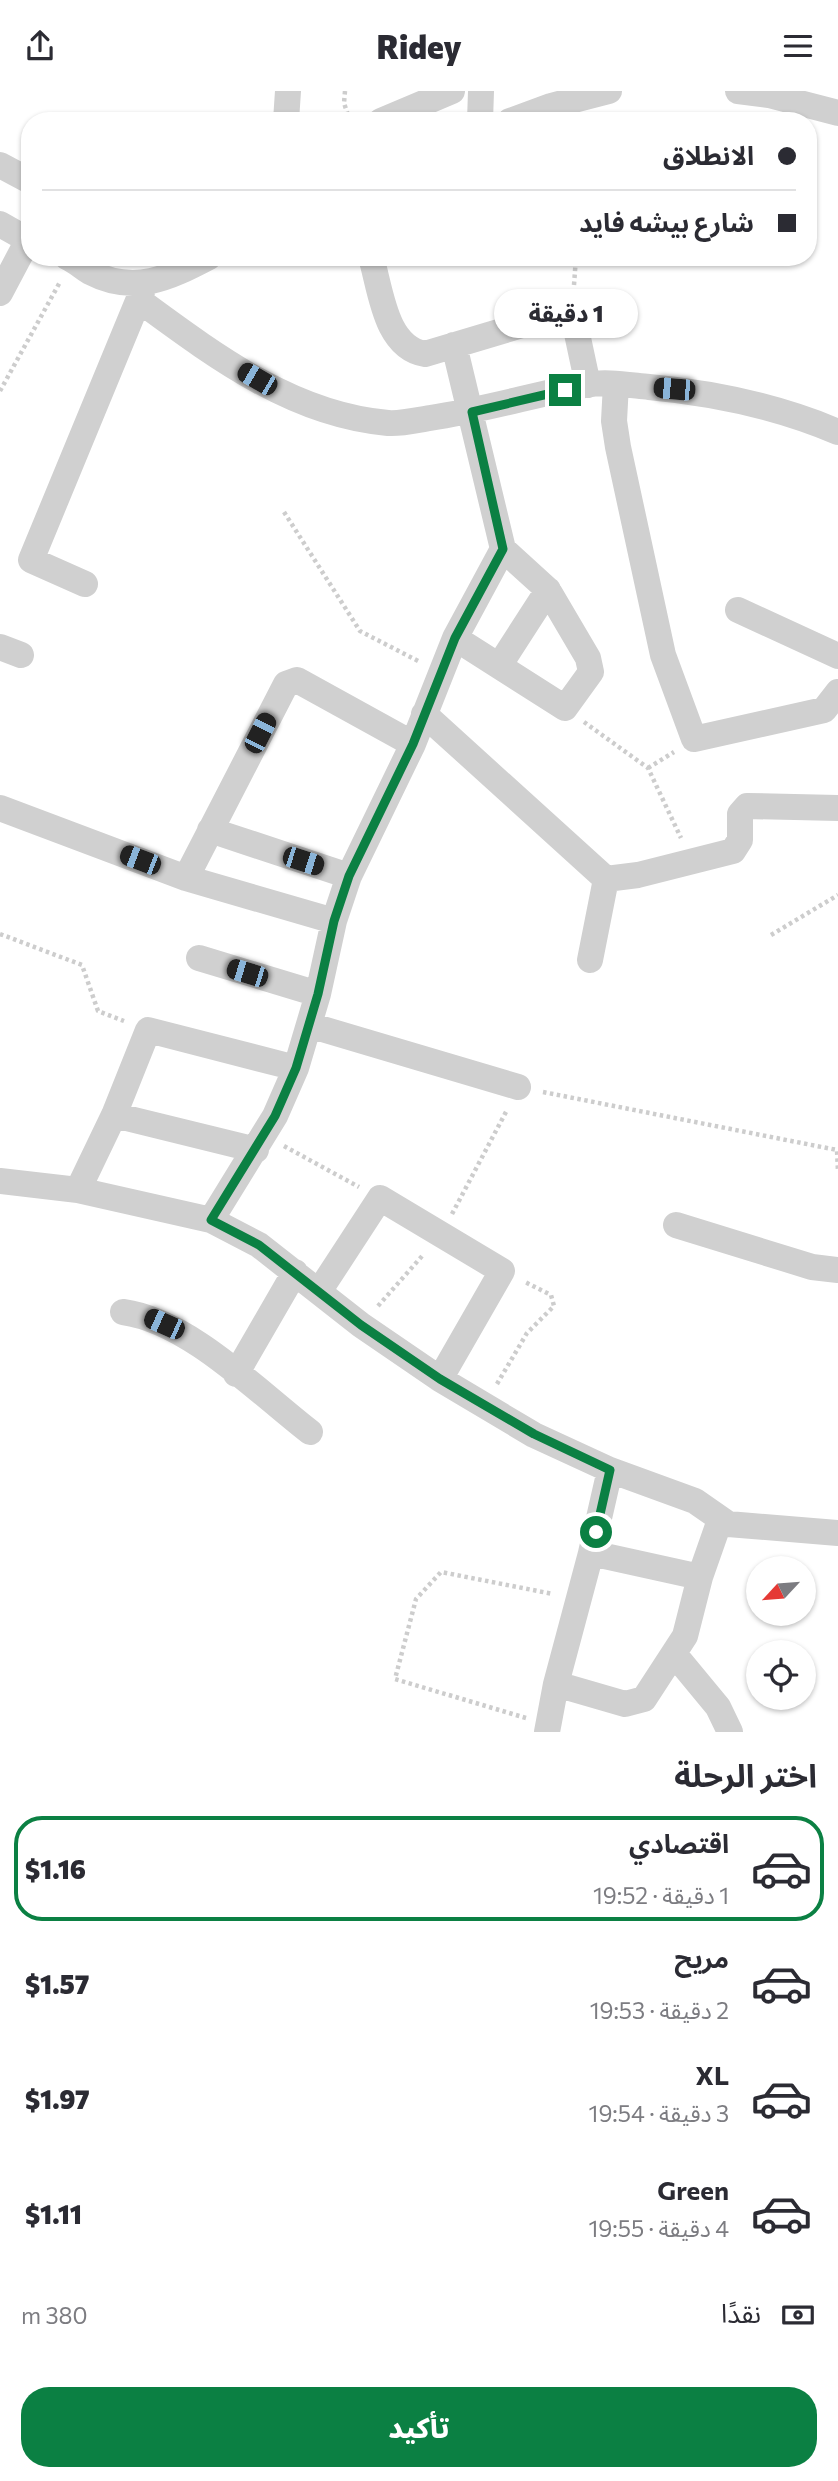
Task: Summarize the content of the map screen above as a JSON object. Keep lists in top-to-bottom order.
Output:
{
  "north": "bottom left",
  "page": {
    "header": "Ridey",
    "banner": ["الانطلاق", "شارع بيشه فايد"],
    "bubble": "1 دقيقة",
    "heading": "اختر الرحلة",
    "list": [
      {
        "name": "اقتصادي",
        "note": "1 دقيقة · 19:52",
        "value": "$1.16"
      },
      {
        "name": "مريح",
        "note": "2 دقيقة · 19:53",
        "value": "$1.57"
      },
      {
        "name": "XL",
        "note": "3 دقيقة · 19:54",
        "value": "$1.97"
      },
      {
        "name": "Green",
        "note": "4 دقيقة · 19:55",
        "value": "$1.11"
      }
    ],
    "pay": ["نقدًا", "380 m"],
    "buttons": "تأكيد"
  }
}
